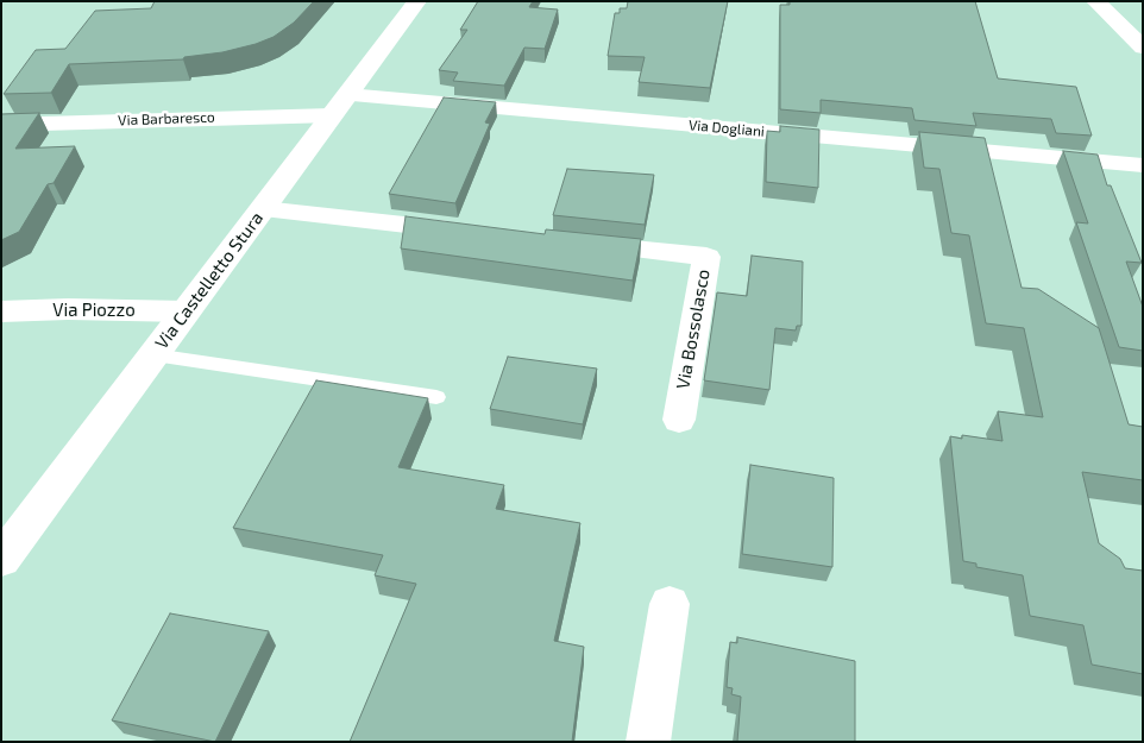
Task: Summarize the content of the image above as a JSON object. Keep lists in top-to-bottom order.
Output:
{
  "streets": {
    "street": [
      "Via Barbaresco",
      "Via Dogliani",
      "Via Castelletto Stura",
      "Via Piozzo",
      "Via Bossolasco"
    ]
  },
  "crossings": [
    ["Via Barbaresco", "Via Castelletto Stura"],
    ["Via Dogliani", "Via Castelletto Stura"],
    ["Via Castelletto Stura", "Via Piozzo"]
  ]
}
